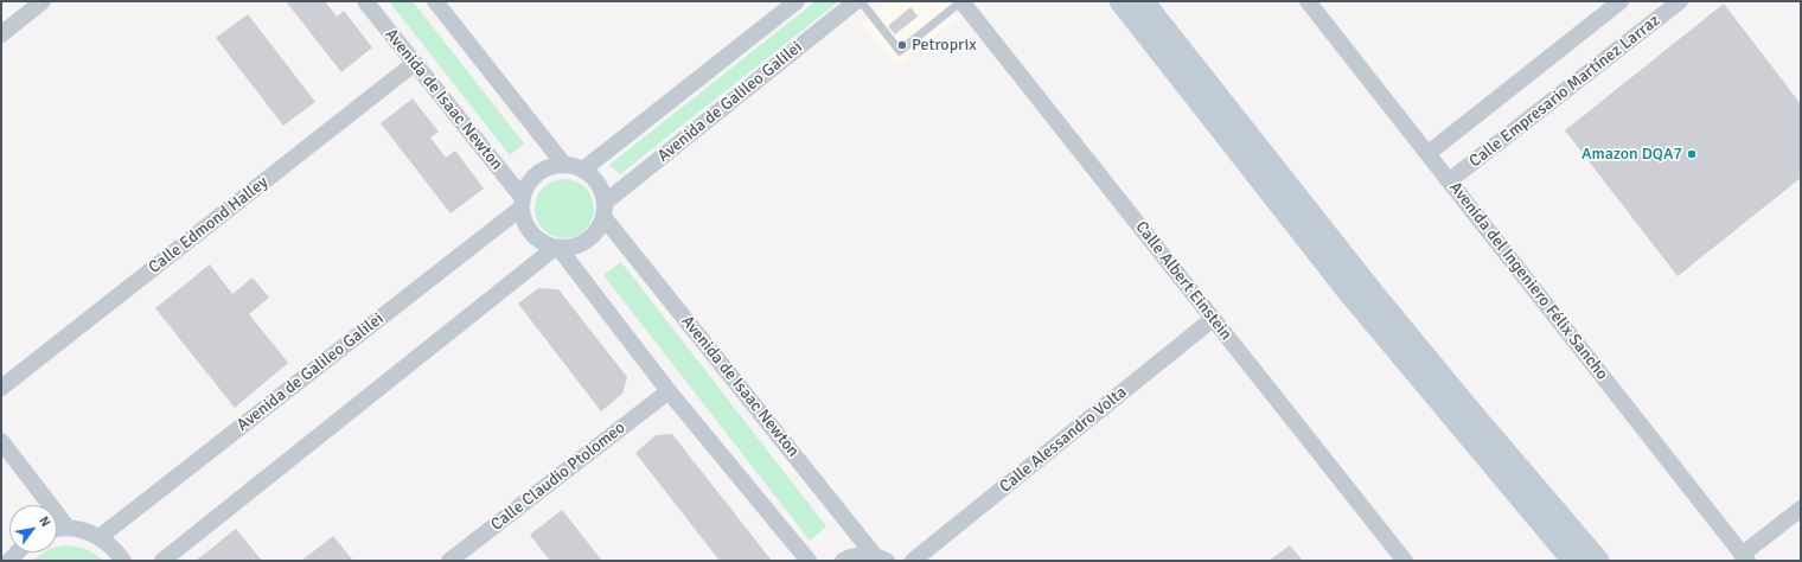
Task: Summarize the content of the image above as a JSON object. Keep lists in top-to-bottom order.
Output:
{
  "streets": {
    "street": [
      "Calle Empresario Martínez Larraz",
      "Avenida de Isaac Newton",
      "Avenida de Galileo Galilei",
      "Calle Edmond Halley",
      "Calle Albert Einstein",
      "Avenida del Ingeniero Félix Sancho",
      "Calle Alessandro Volta",
      "Calle Claudio Ptolomeo"
    ]
  },
  "crossings": [
    ["Calle Empresario Martínez Larraz", "Avenida del Ingeniero Félix Sancho"],
    ["Avenida de Isaac Newton", "Avenida de Galileo Galilei"],
    ["Avenida de Isaac Newton", "Calle Edmond Halley"],
    ["Calle Albert Einstein", "Calle Alessandro Volta"]
  ],
  "places": ["Petroprix", "Amazon DQA7"],
  "north": "top right"
}
